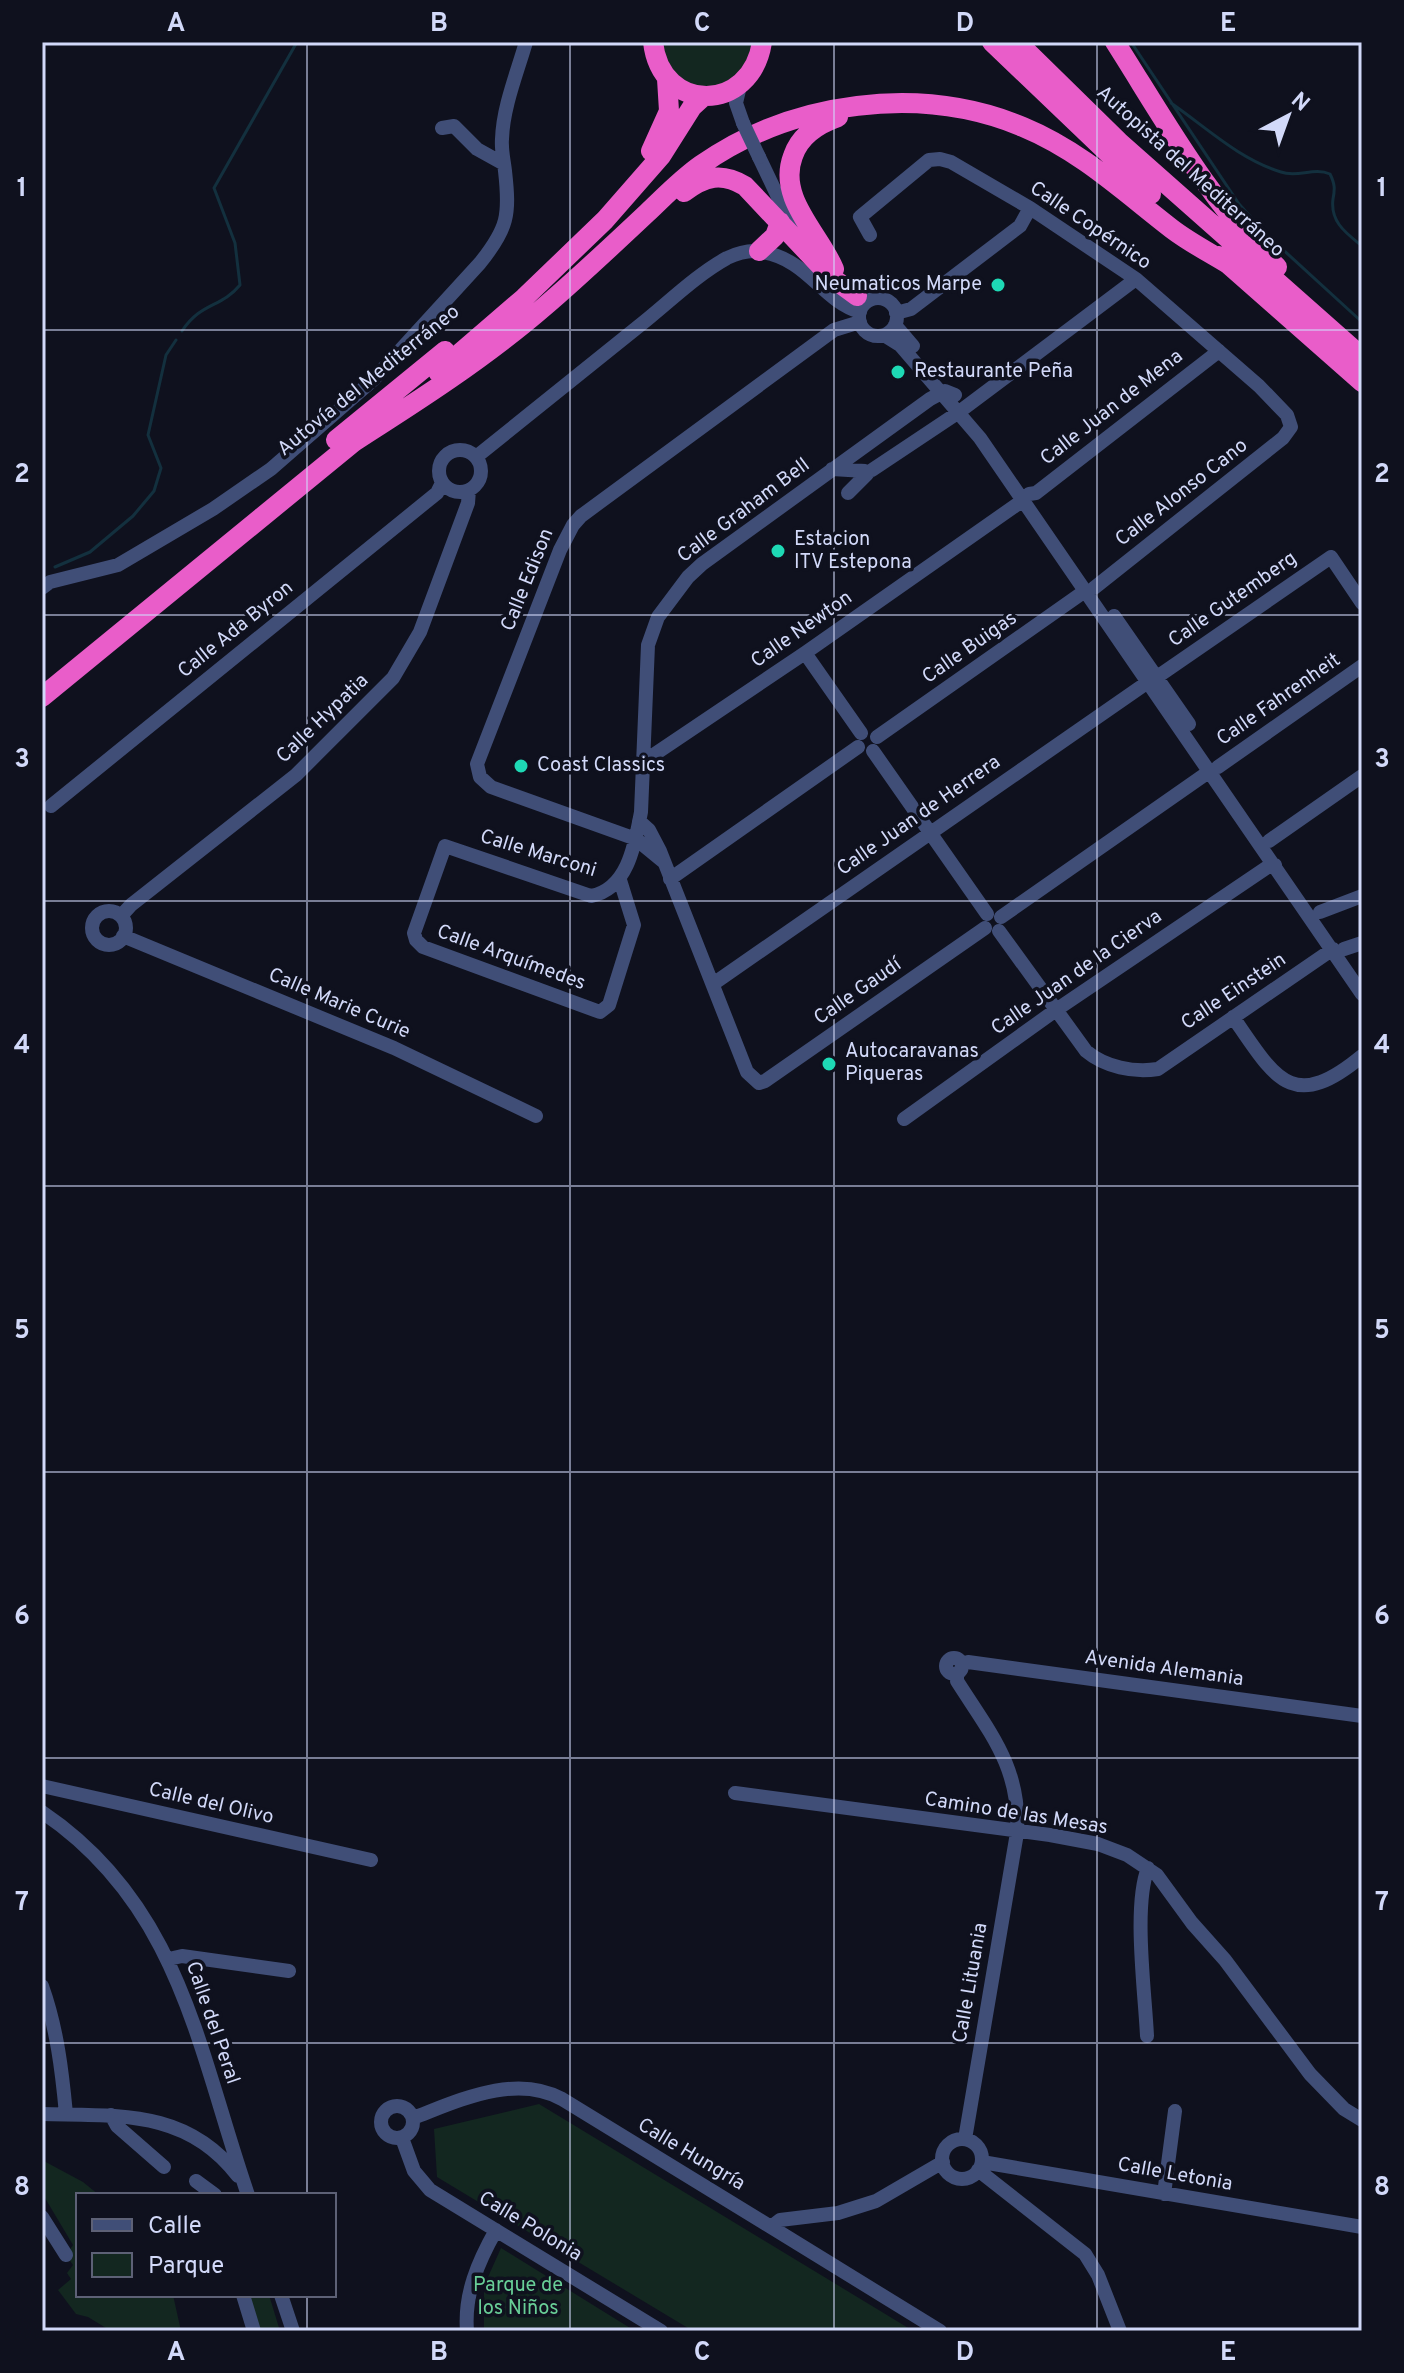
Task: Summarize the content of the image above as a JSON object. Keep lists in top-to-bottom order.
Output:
{
  "streets": {
    "highway": ["Autopista del Mediterráneo", "Autovía del Mediterráneo"],
    "street": [
      "Calle Copérnico",
      "Calle Juan de Mena",
      "Calle Alonso Cano",
      "Calle Graham Bell",
      "Calle Edison",
      "Calle Gutemberg",
      "Calle Ada Byron",
      "Calle Newton",
      "Calle Buigas",
      "Calle Fahrenheit",
      "Calle Hypatia",
      "Calle Juan de Herrera",
      "Calle Marconi",
      "Calle Arquímedes",
      "Calle Juan de la Cierva",
      "Calle Gaudí",
      "Calle Einstein",
      "Calle Marie Curie",
      "Avenida Alemania",
      "Calle del Olivo",
      "Camino de las Mesas",
      "Calle Lituania",
      "Calle del Peral",
      "Calle Hungría",
      "Calle Letonia",
      "Calle Polonia"
    ]
  },
  "crossings": [
    ["Calle Copérnico", "Calle Juan de Mena"],
    ["Calle Copérnico", "Calle Alonso Cano"],
    ["Calle Juan de Mena", "Calle Newton"],
    ["Calle Alonso Cano", "Calle Buigas"],
    ["Calle Graham Bell", "Calle Edison"],
    ["Calle Graham Bell", "Calle Newton"],
    ["Calle Graham Bell", "Calle Marconi"],
    ["Calle Edison", "Calle Marconi"],
    ["Calle Gutemberg", "Calle Juan de Herrera"],
    ["Calle Ada Byron", "Calle Hypatia"],
    ["Calle Fahrenheit", "Calle Gaudí"],
    ["Calle Hypatia", "Calle Marie Curie"],
    ["Calle Juan de Herrera", "Calle Gaudí"],
    ["Calle Marconi", "Calle Arquímedes"],
    ["Calle Juan de la Cierva", "Calle Einstein"],
    ["Avenida Alemania", "Calle Lituania"],
    ["Camino de las Mesas", "Calle Lituania"],
    ["Calle Lituania", "Calle Letonia"],
    ["Calle Hungría", "Calle Polonia"]
  ],
  "parks": ["Parque de los Niños"],
  "places": [
    "Neumaticos Marpe",
    "Restaurante Peña",
    "Estacion ITV Estepona",
    "Coast Classics",
    "Autocaravanas Piqueras"
  ],
  "legend": ["Calle", "Parque"],
  "north": "top right",
  "grid": {
    "columns": [
      "A",
      "B",
      "C",
      "D",
      "E"
    ],
    "rows": [
      "1",
      "2",
      "3",
      "4",
      "5",
      "6",
      "7",
      "8"
    ]
  }
}
